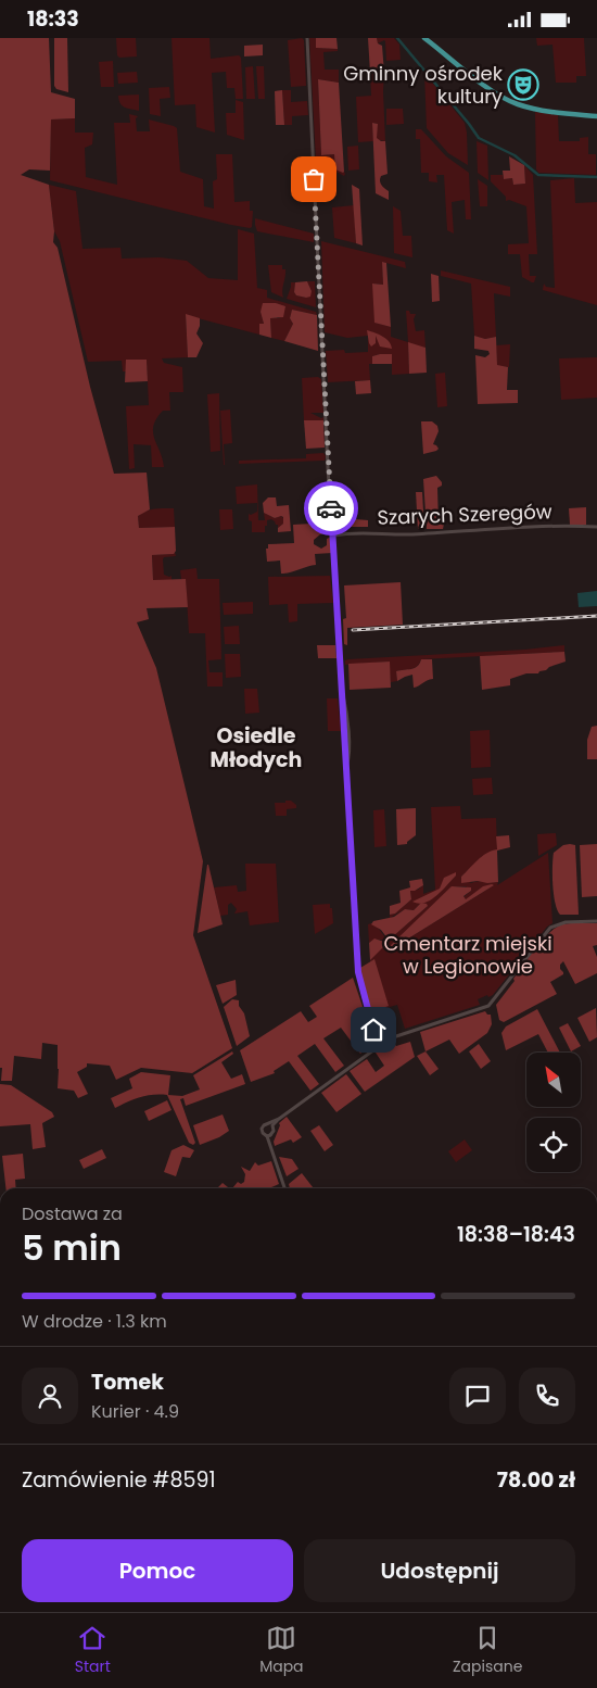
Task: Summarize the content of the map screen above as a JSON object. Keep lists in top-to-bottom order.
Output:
{
  "streets": {
    "street": ["Szarych Szeregów"]
  },
  "districts": ["Osiedle Młodych"],
  "parks": ["Cmentarz miejski w Legionowie"],
  "places": {
    "theatre": ["Gminny ośrodek kultury"]
  },
  "north": "top left",
  "page": {
    "status": "18:33",
    "heading": ["5 min", "Dostawa za", "18:38–18:43"],
    "panel": [
      "Tomek",
      "Kurier · 4.9",
      "Zamówienie #8591",
      "78.00 zł"
    ],
    "bar": "W drodze · 1.3 km",
    "buttons": ["Pomoc", "Udostępnij"],
    "tabs": ["Start", "Mapa", "Zapisane"]
  }
}
